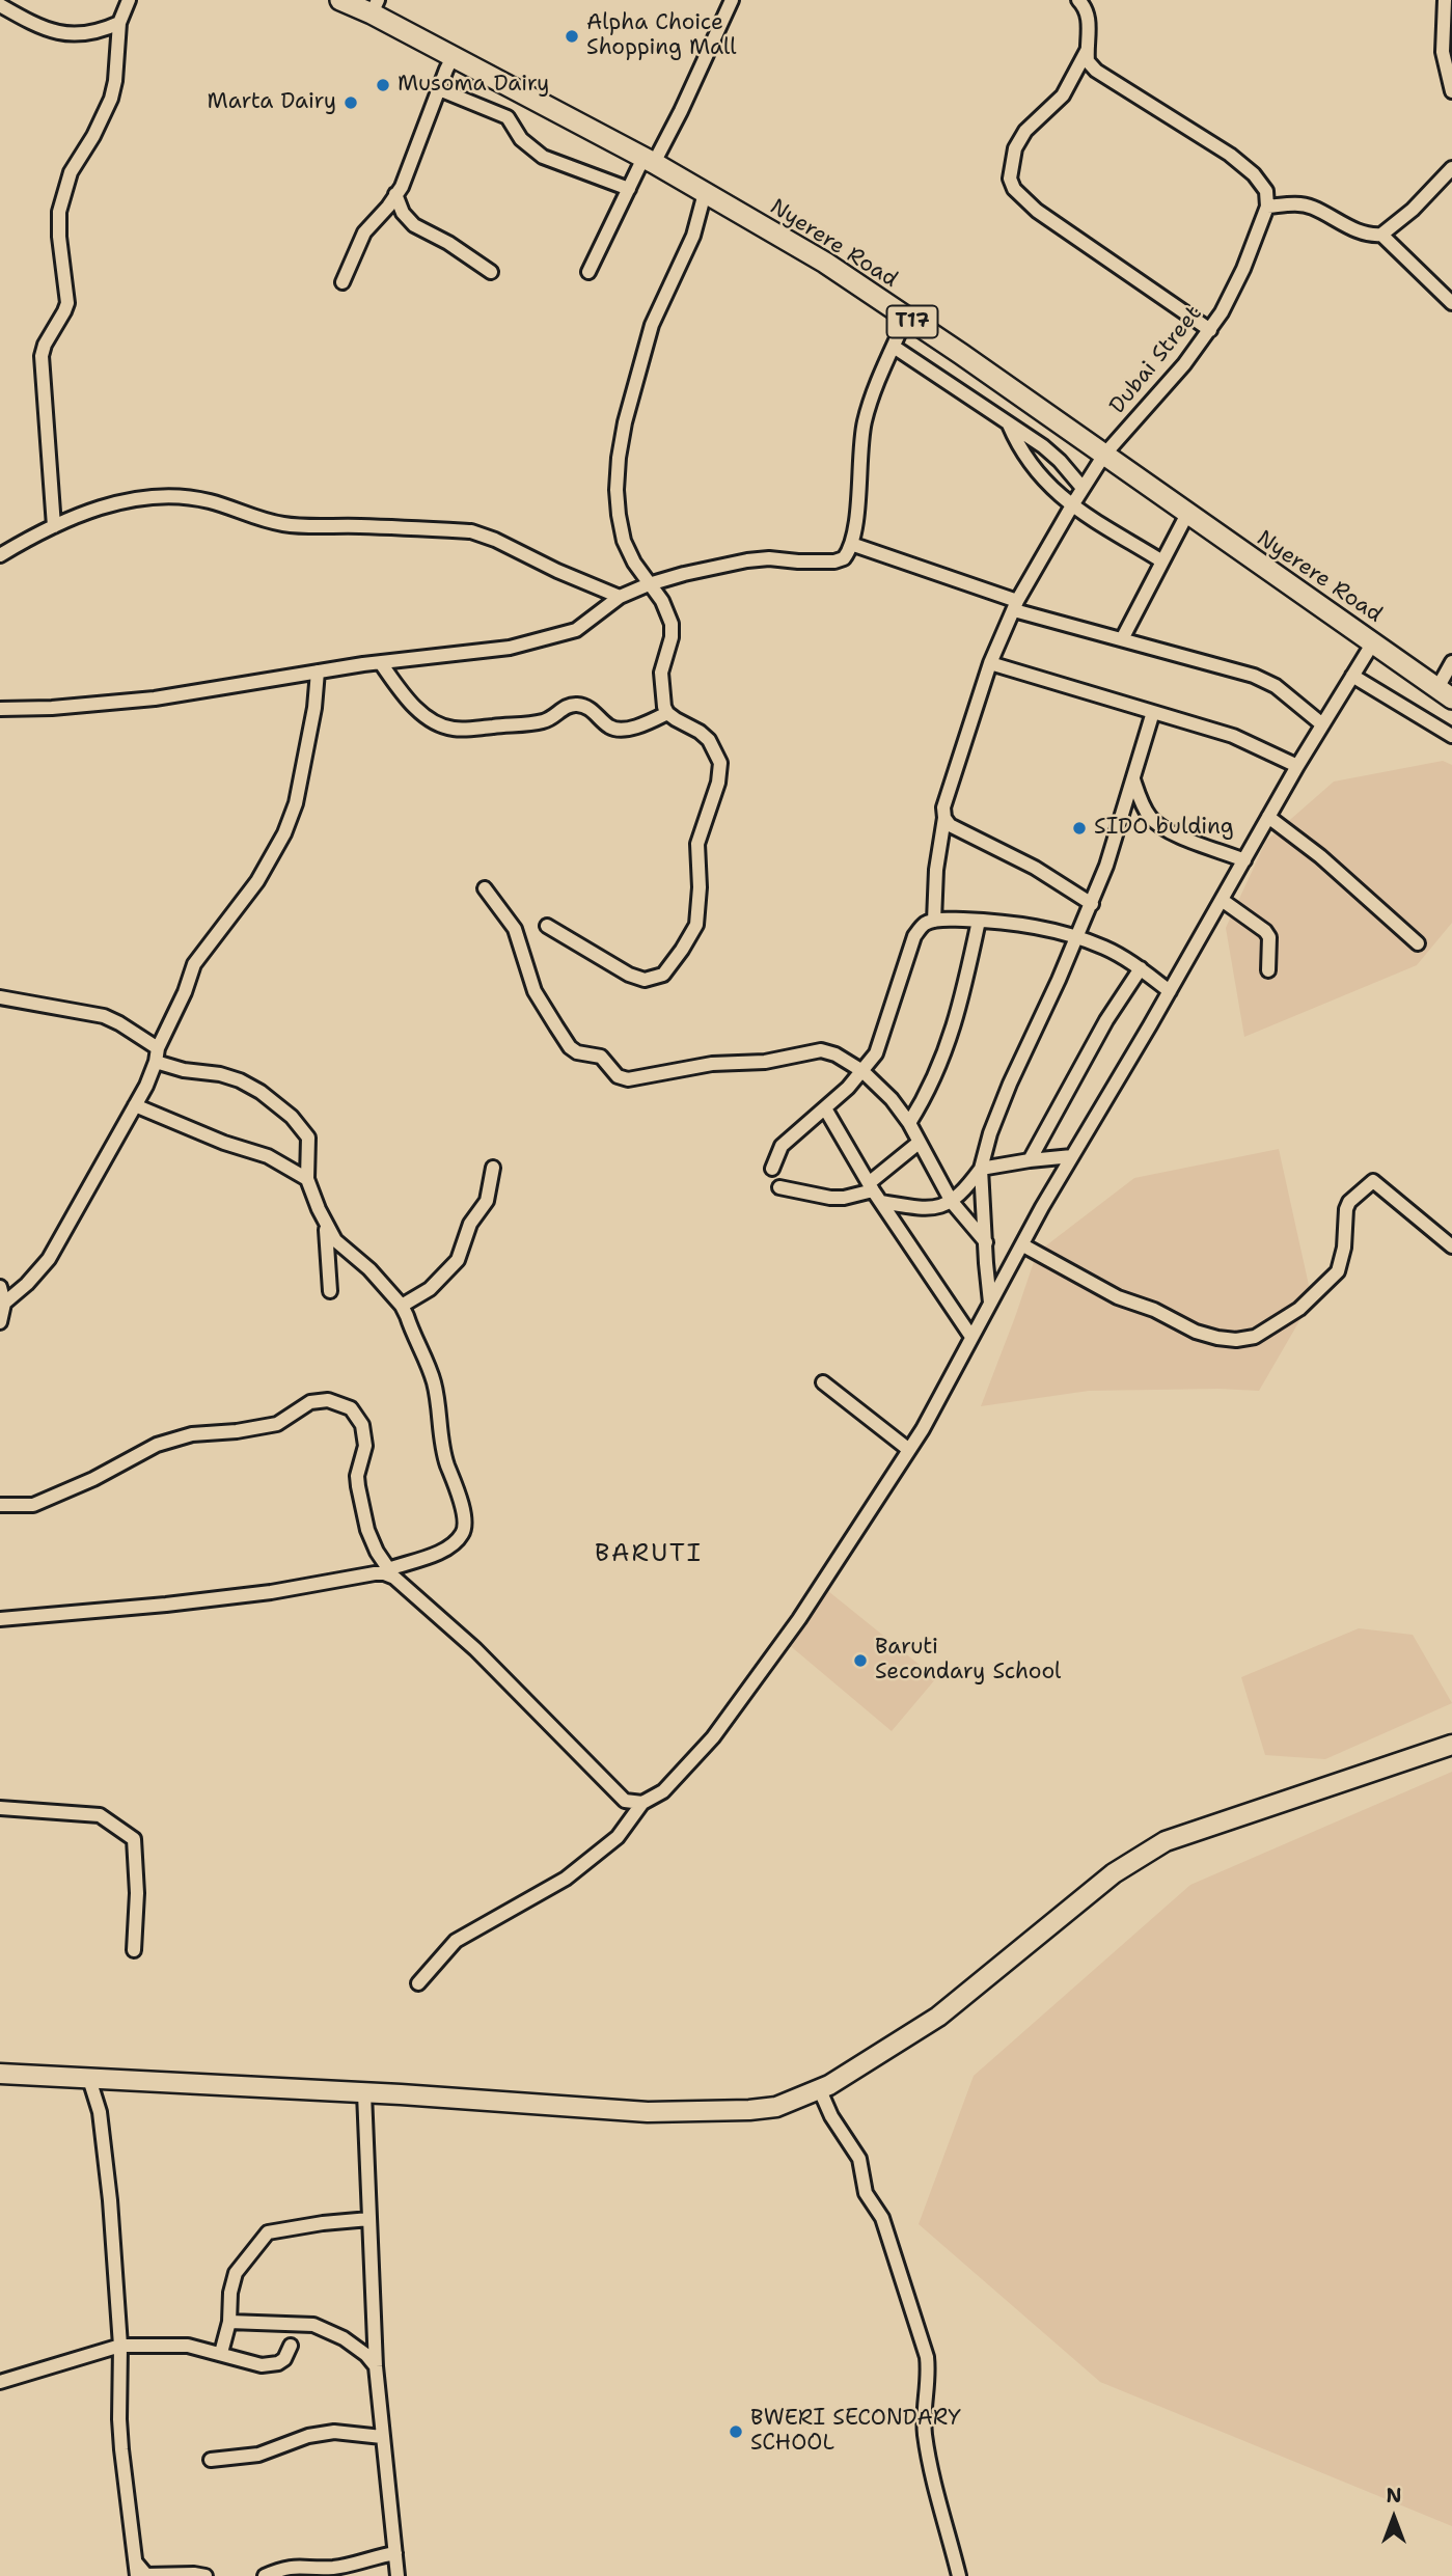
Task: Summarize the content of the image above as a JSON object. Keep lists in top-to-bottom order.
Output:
{
  "streets": {
    "main road": ["Nyerere Road", "T17"],
    "street": ["Dubai Street"]
  },
  "crossings": [
    ["Nyerere Road", "Dubai Street"]
  ],
  "districts": ["BARUTI"],
  "places": [
    "Alpha Choice Shopping Mall",
    "Musoma Dairy",
    "Marta Dairy",
    "SIDO bulding",
    "Baruti Secondary School",
    "BWERI SECONDARY SCHOOL"
  ],
  "north": "top"
}
